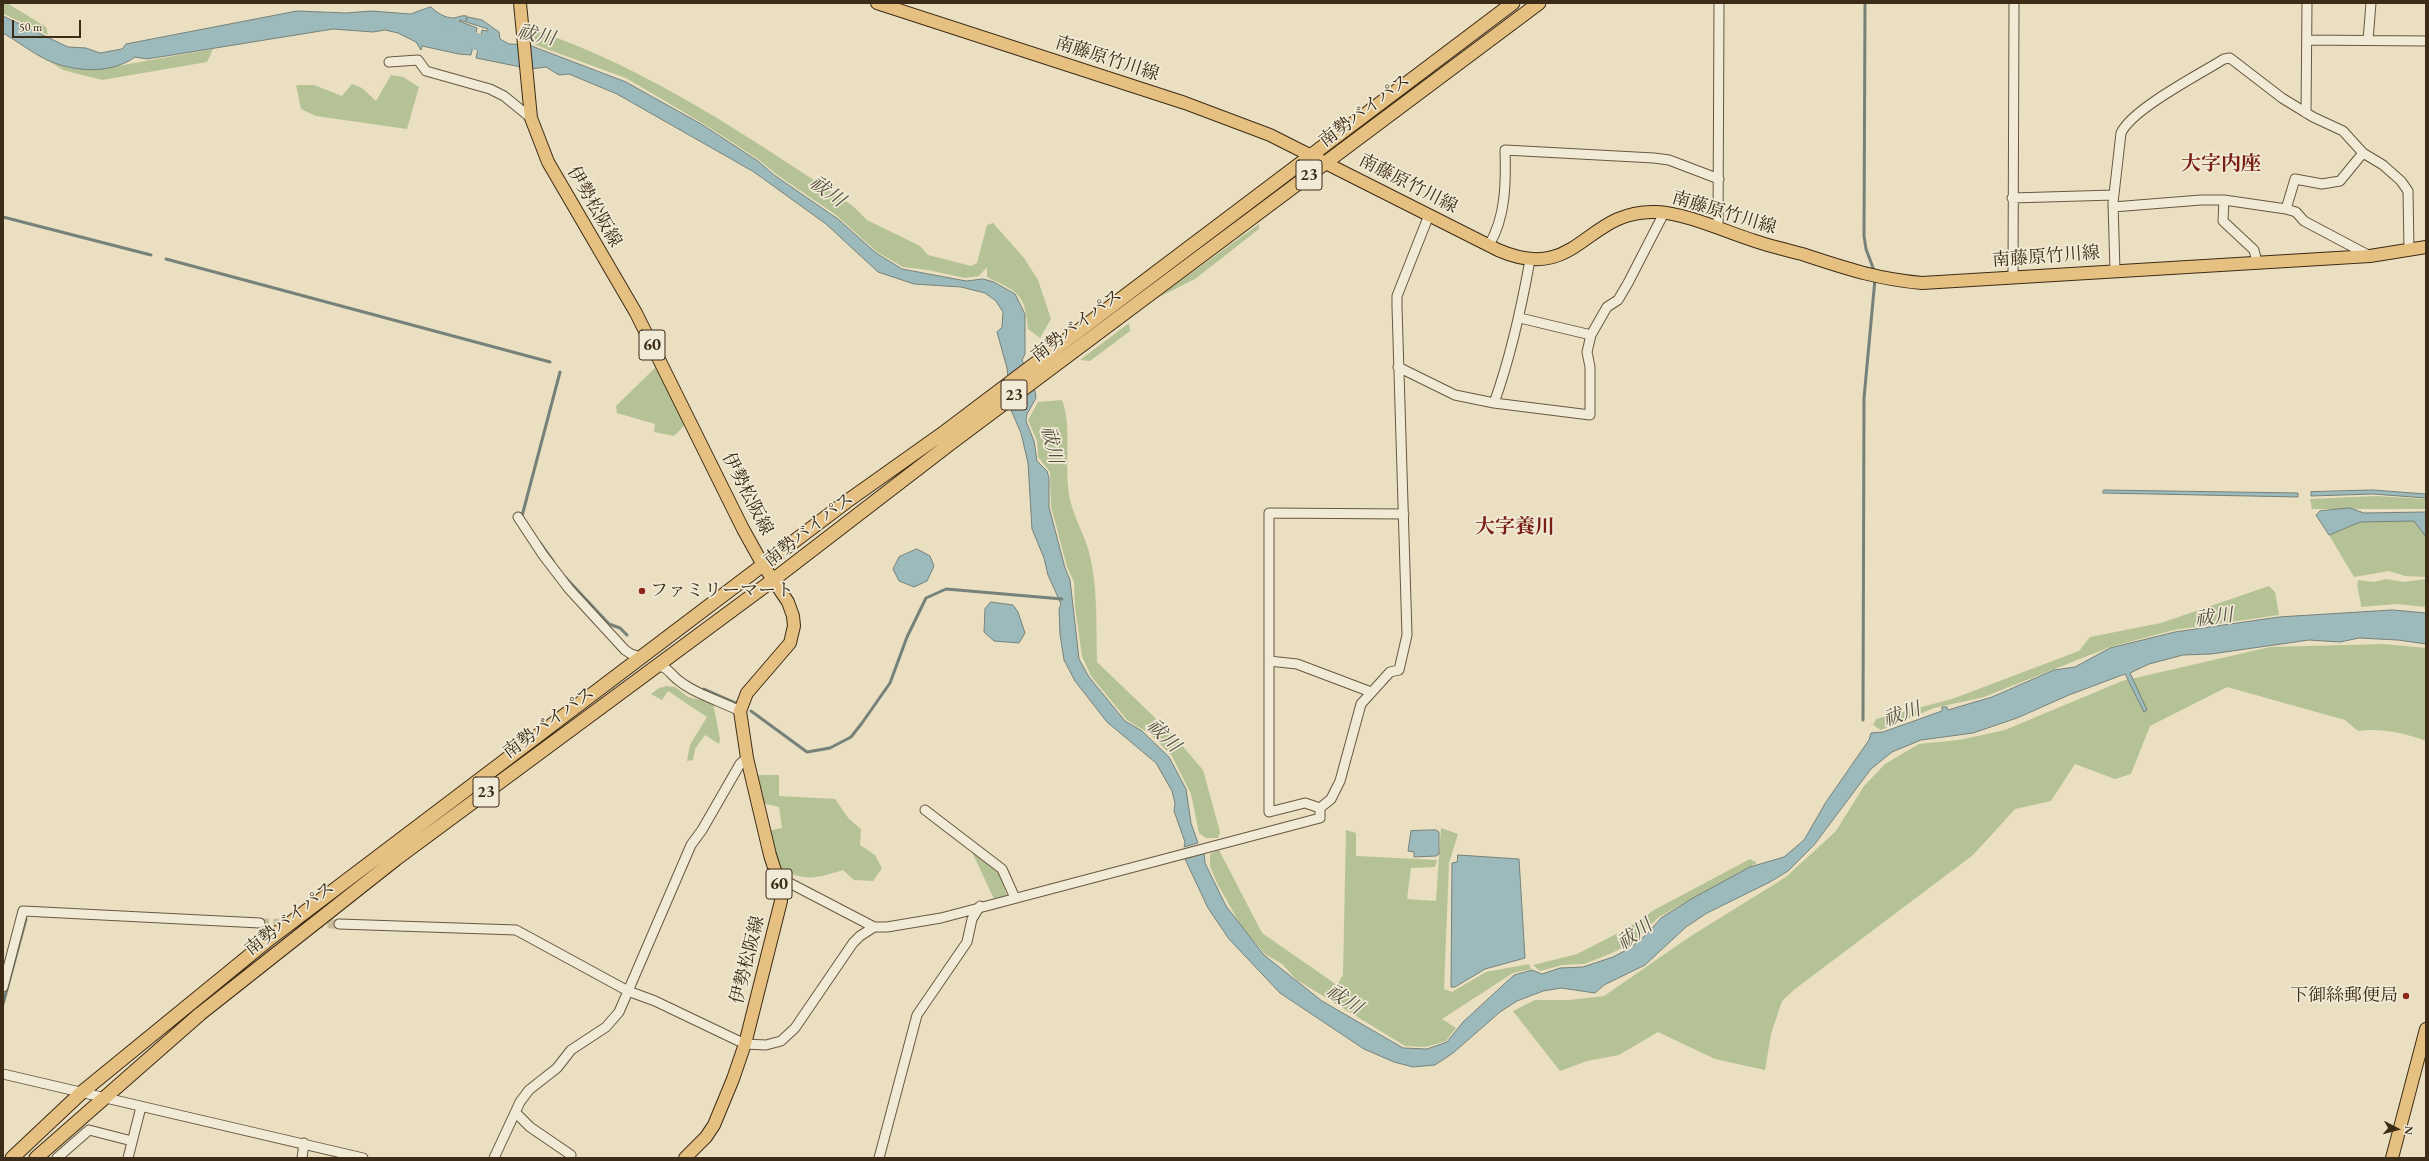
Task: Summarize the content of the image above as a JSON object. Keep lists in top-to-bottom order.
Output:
{
  "streets": {
    "highway": ["南勢バイパス", "23"],
    "main road": ["南藤原竹川線", "伊勢松阪線", "60"]
  },
  "crossings": [
    ["南藤原竹川線", "南勢バイパス"],
    ["南勢バイパス", "伊勢松阪線"]
  ],
  "districts": ["大字内座", "大字養川"],
  "water": ["祓川"],
  "places": ["ファミリーマート", "下御絲郵便局"],
  "scale_bar": "50 m",
  "north": "right"
}
